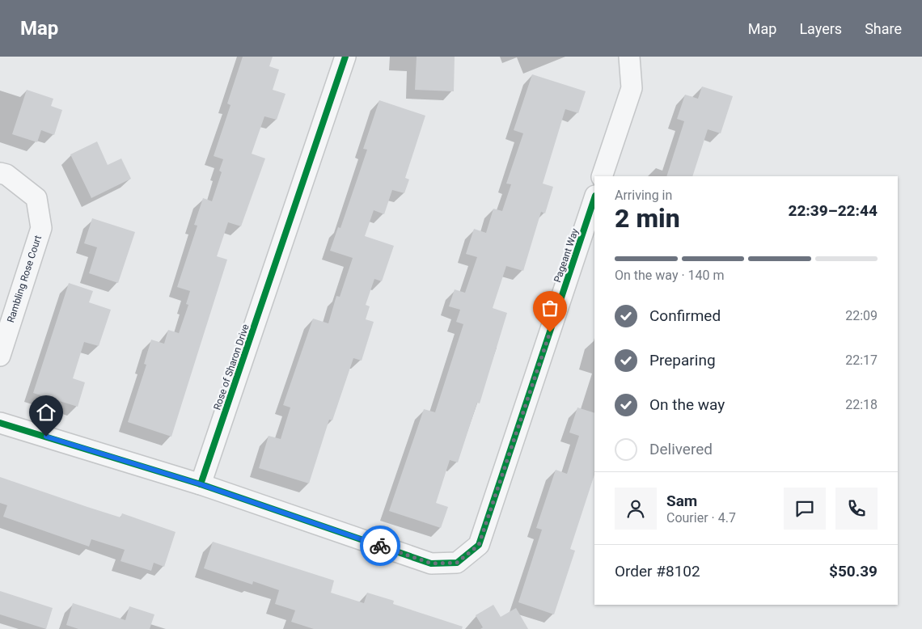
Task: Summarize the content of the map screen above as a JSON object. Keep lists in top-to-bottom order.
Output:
{
  "streets": {
    "street": ["Pageant Way", "Rambling Rose Court", "Rose of Sharon Drive"]
  },
  "crossings": [
    ["Pageant Way", "Rose of Sharon Drive"]
  ],
  "page": {
    "header": "Map",
    "nav": ["Map", "Layers", "Share"],
    "heading": ["2 min", "Arriving in", "22:39–22:44"],
    "panel": [
      "Sam",
      "Courier · 4.7",
      "Order #8102",
      "$50.39"
    ],
    "bar": "On the way · 140 m",
    "list": [
      ["Confirmed", "22:09"],
      ["Preparing", "22:17"],
      ["On the way", "22:18"],
      "Delivered"
    ]
  }
}
